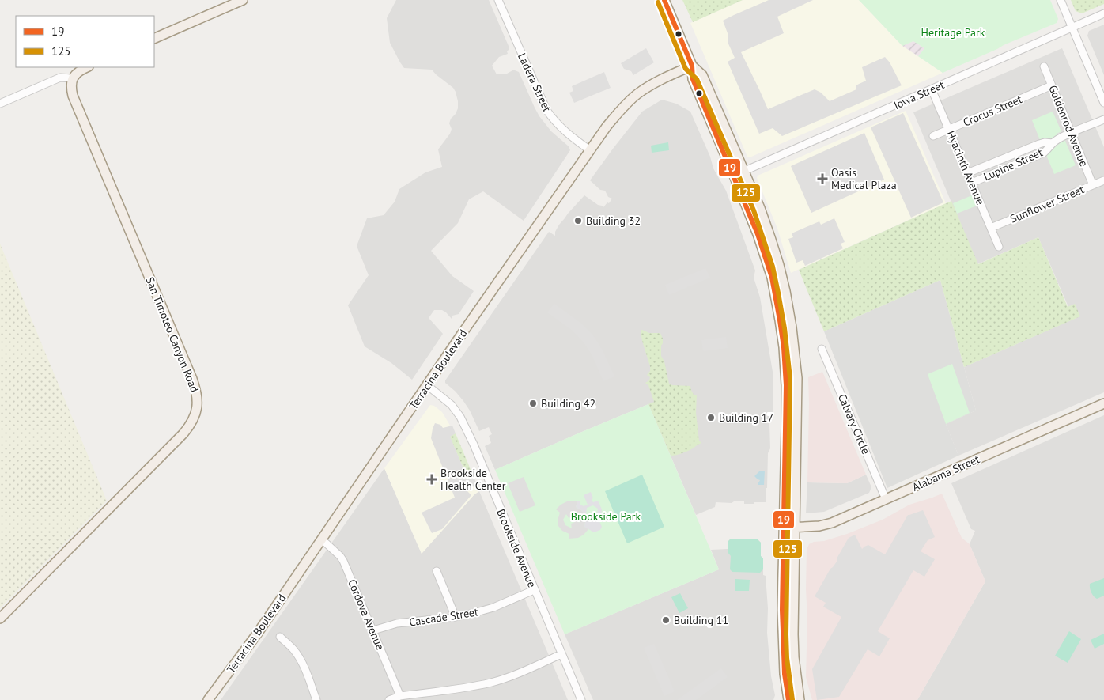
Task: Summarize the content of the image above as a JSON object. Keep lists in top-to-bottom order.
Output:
{
  "streets": {
    "main road": ["San Timoteo Canyon Road", "Terracina Boulevard", "Alabama Street"],
    "street": [
      "Ladera Street",
      "Iowa Street",
      "Crocus Street",
      "Goldenrod Avenue",
      "Lupine Street",
      "Hyacinth Avenue",
      "Sunflower Street",
      "Calvary Circle",
      "Brookside Avenue",
      "Cordova Avenue",
      "Cascade Street"
    ]
  },
  "crossings": [
    ["Ladera Street", "Terracina Boulevard"],
    ["Iowa Street", "Hyacinth Avenue"],
    ["Crocus Street", "Goldenrod Avenue"],
    ["Crocus Street", "Hyacinth Avenue"],
    ["Goldenrod Avenue", "Lupine Street"],
    ["Goldenrod Avenue", "Sunflower Street"],
    ["Lupine Street", "Hyacinth Avenue"],
    ["Hyacinth Avenue", "Sunflower Street"],
    ["Terracina Boulevard", "Brookside Avenue"],
    ["Terracina Boulevard", "Cordova Avenue"],
    ["Calvary Circle", "Alabama Street"],
    ["Brookside Avenue", "Cascade Street"],
    ["Cordova Avenue", "Cascade Street"]
  ],
  "parks": ["Heritage Park", "Brookside Park"],
  "places": {
    "health": ["Oasis Medical Plaza", "Brookside Health Center"],
    "other": [
      "Building 32",
      "Building 42",
      "Building 17",
      "Building 11"
    ]
  },
  "lines": ["transit line 19", "transit line 125"],
  "legend": ["19", "125"]
}
